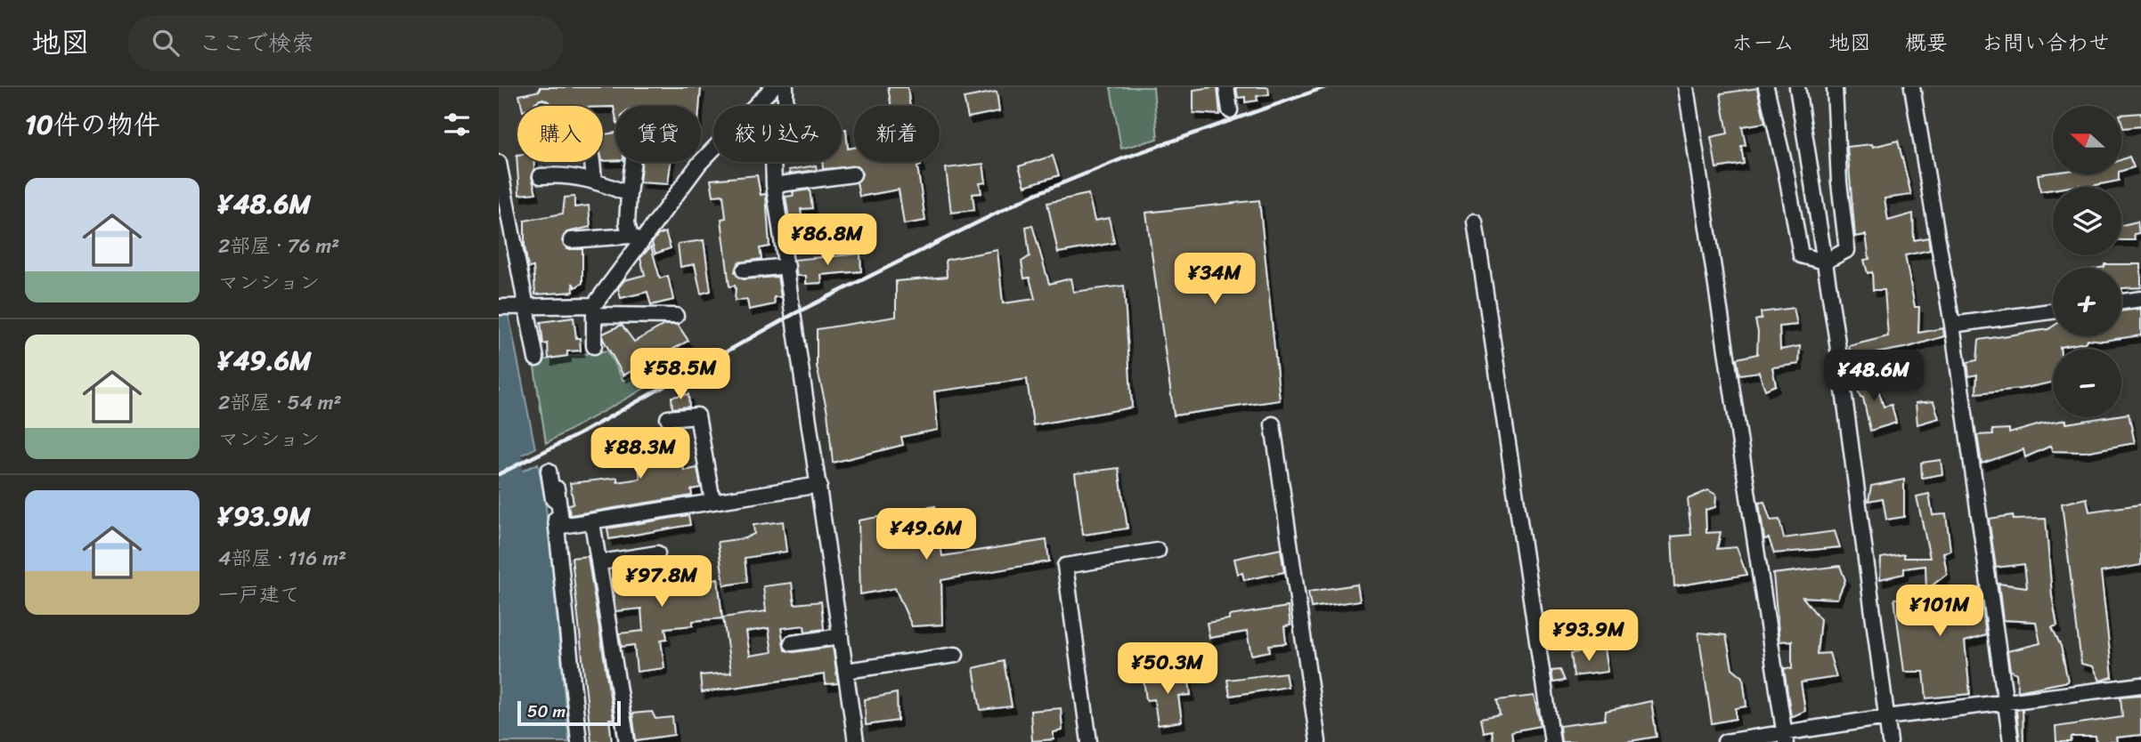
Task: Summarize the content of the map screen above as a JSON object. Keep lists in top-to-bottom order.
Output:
{
  "scale_bar": "50 m",
  "north": "left",
  "page": {
    "header": "地図",
    "search": "ここで検索",
    "nav": [
      "ホーム",
      "地図",
      "概要",
      "お問い合わせ"
    ],
    "heading": "10件の物件",
    "map_buttons": ["+", "−"],
    "chip": [
      "購入",
      "賃貸",
      "絞り込み",
      "新着"
    ],
    "list": [
      {
        "name": "¥48.6M",
        "note": "2部屋 · 76 m² · マンション"
      },
      {
        "name": "¥49.6M",
        "note": "2部屋 · 54 m² · マンション"
      },
      {
        "name": "¥93.9M",
        "note": "4部屋 · 116 m² · 一戸建て"
      }
    ],
    "price": [
      "¥86.8M",
      "¥34M",
      "¥58.5M",
      "¥48.6M",
      "¥88.3M",
      "¥49.6M",
      "¥97.8M",
      "¥101M",
      "¥93.9M",
      "¥50.3M"
    ],
    "scale": "50 m"
  }
}
